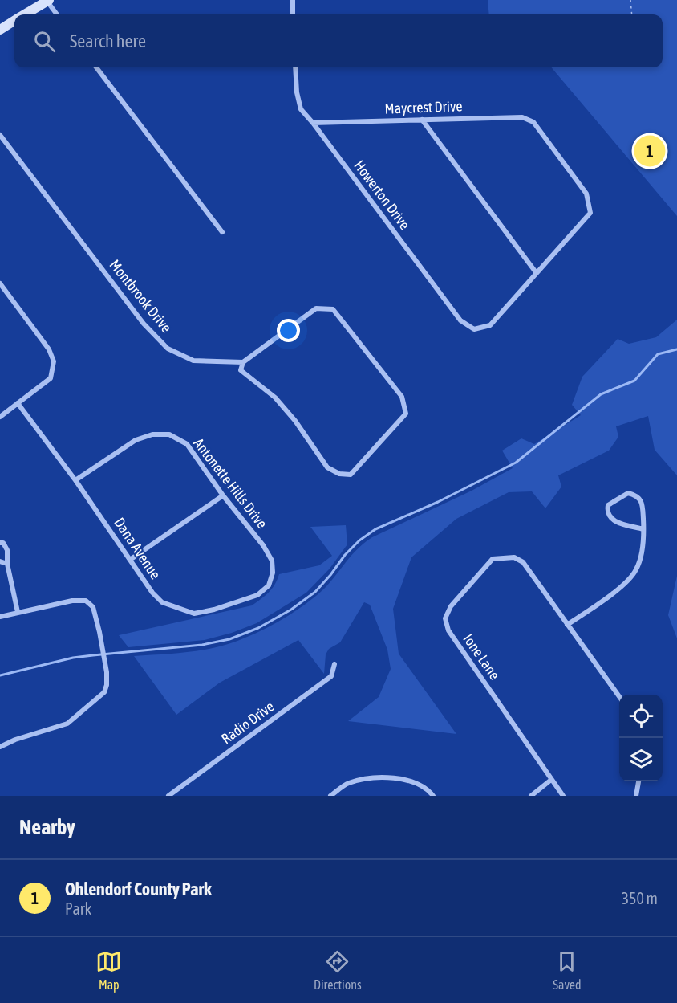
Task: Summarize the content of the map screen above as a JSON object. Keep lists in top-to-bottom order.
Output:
{
  "streets": {
    "street": [
      "Maycrest Drive",
      "Howerton Drive",
      "Montbrook Drive",
      "Antonette Hills Drive",
      "Dana Avenue",
      "Ione Lane",
      "Radio Drive"
    ]
  },
  "crossings": [
    ["Maycrest Drive", "Howerton Drive"],
    ["Antonette Hills Drive", "Dana Avenue"]
  ],
  "page": {
    "search": "Search here",
    "pins": "1",
    "heading": "Nearby",
    "list": [
      {
        "mark": "1",
        "name": "Ohlendorf County Park",
        "note": "Park",
        "value": "350 m"
      }
    ],
    "nav": ["Map", "Directions", "Saved"]
  }
}
